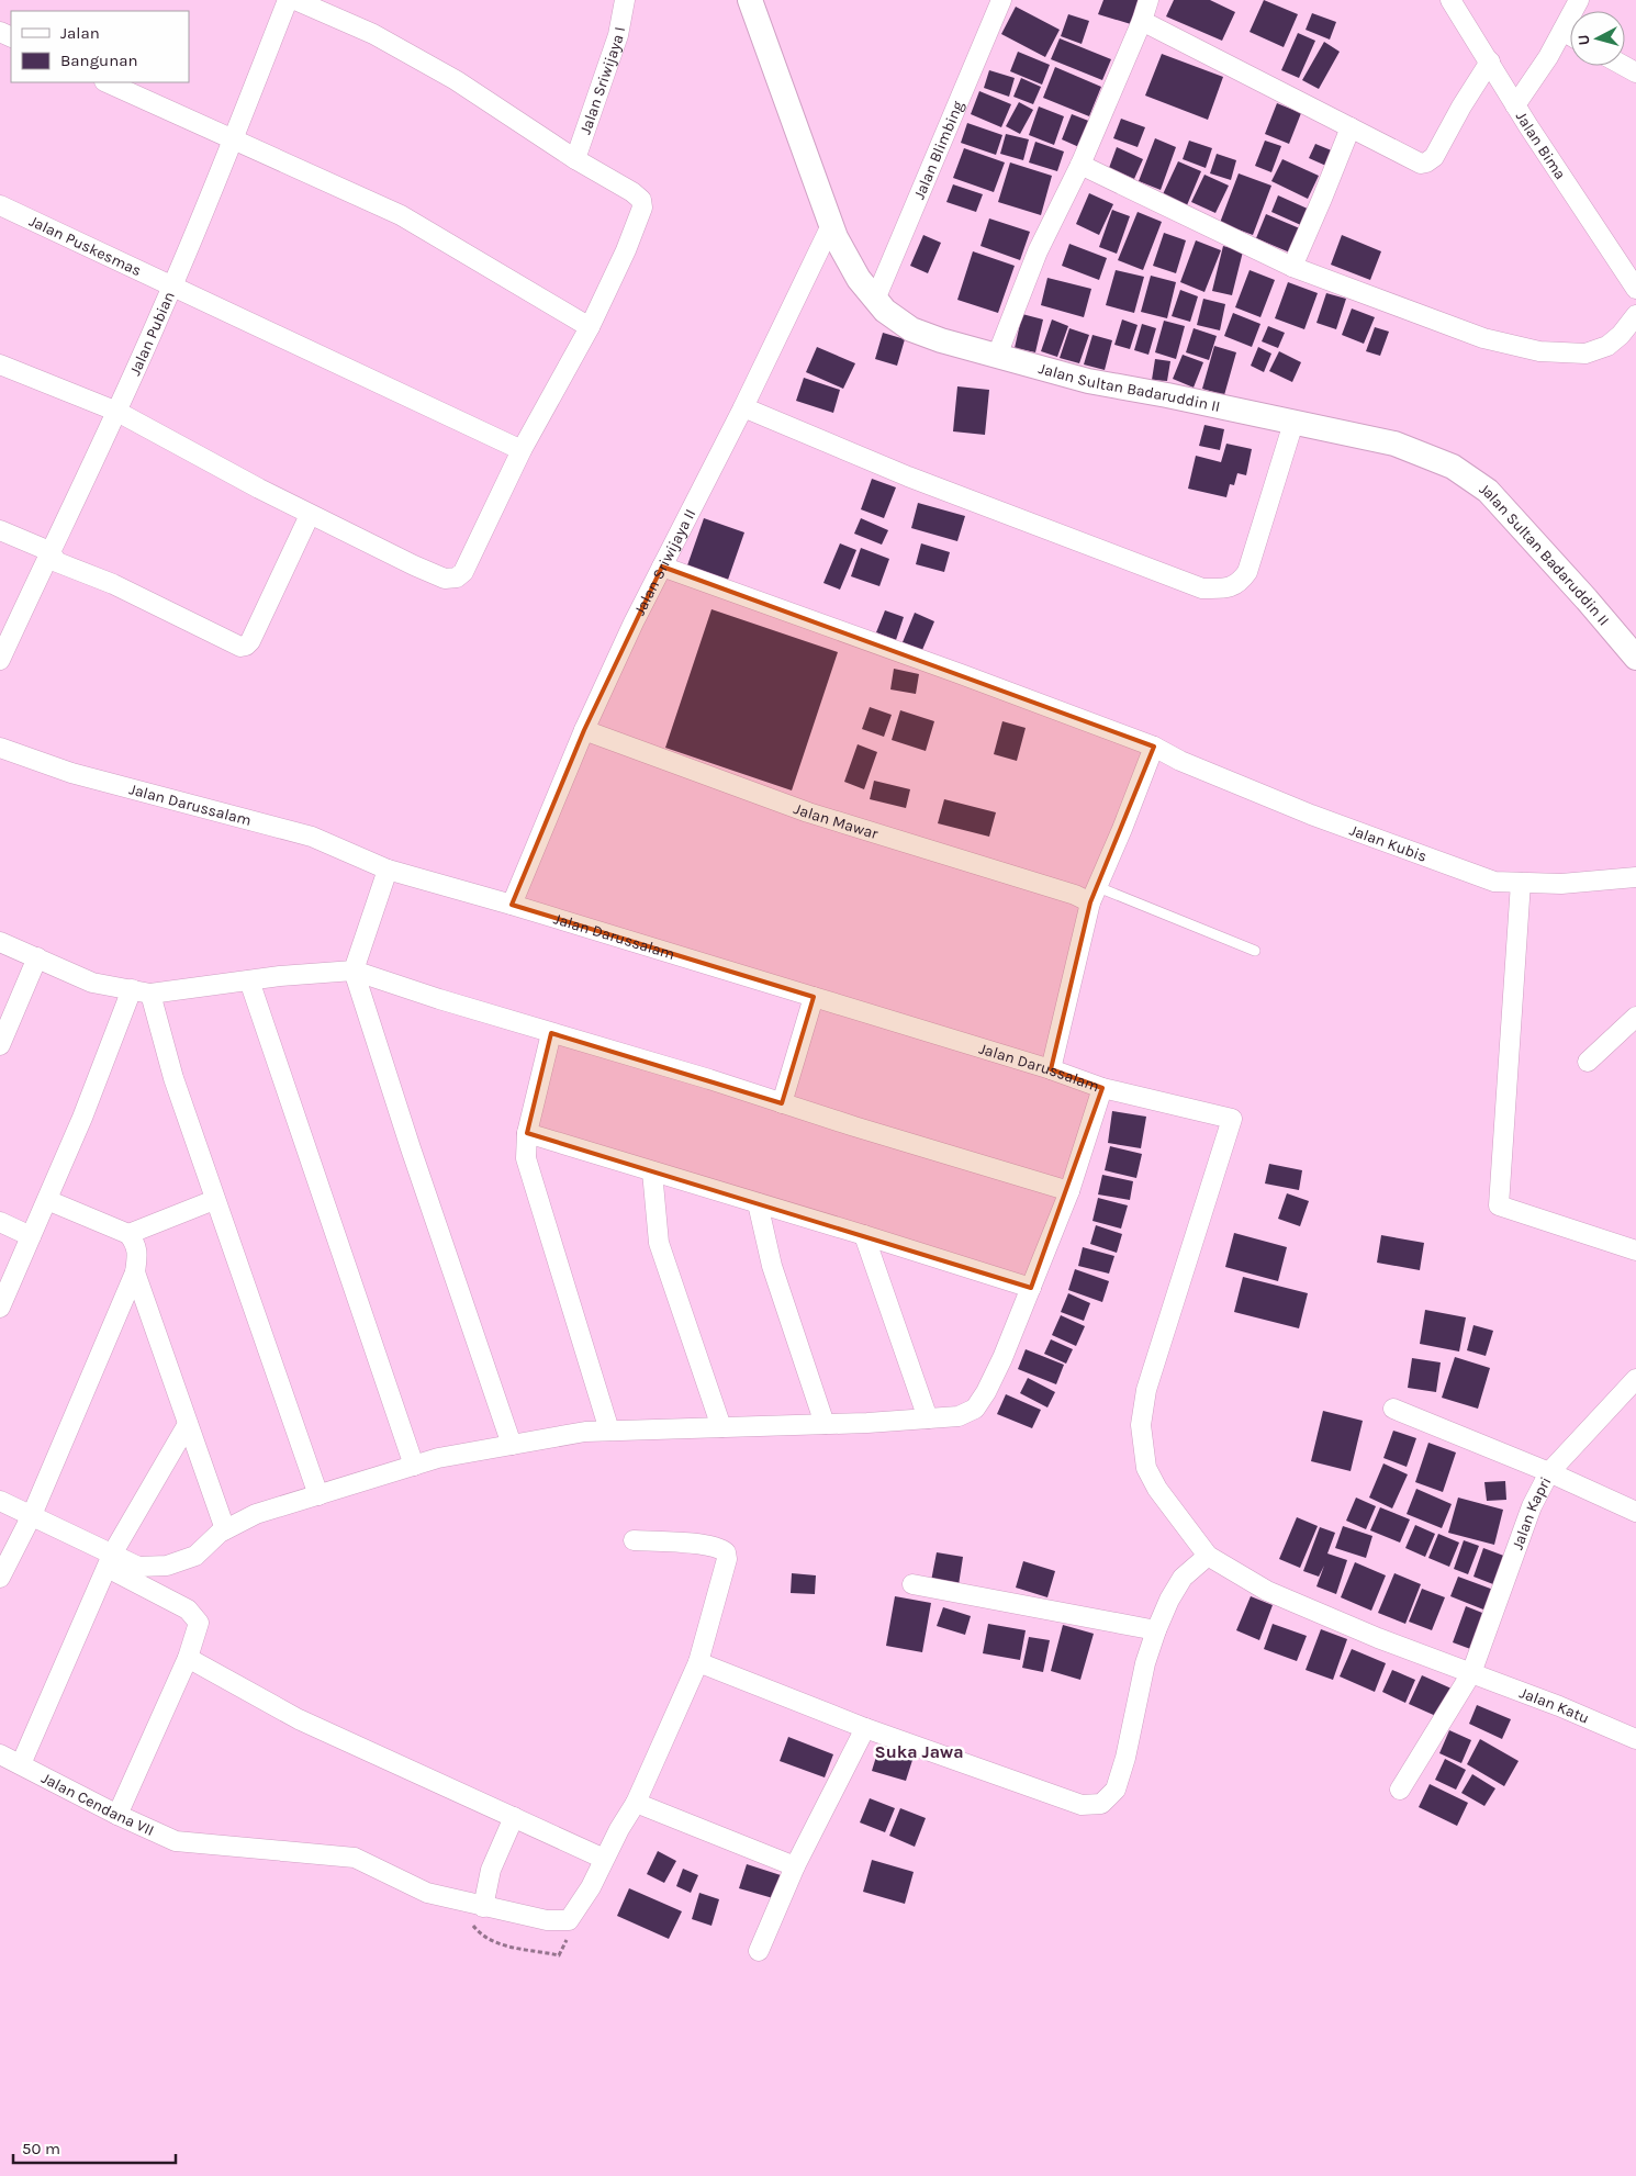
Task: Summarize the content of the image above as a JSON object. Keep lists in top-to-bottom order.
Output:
{
  "streets": {
    "street": [
      "Jalan Sriwijaya I",
      "Jalan Bima",
      "Jalan Blimbing",
      "Jalan Puskesmas",
      "Jalan Pubian",
      "Jalan Sultan Badaruddin II",
      "Jalan Sriwijaya II",
      "Jalan Darussalam",
      "Jalan Mawar",
      "Jalan Kubis",
      "Jalan Kapri",
      "Jalan Katu",
      "Jalan Cendana VII"
    ]
  },
  "crossings": [
    ["Jalan Blimbing", "Jalan Sultan Badaruddin II"],
    ["Jalan Puskesmas", "Jalan Pubian"],
    ["Jalan Sultan Badaruddin II", "Jalan Sriwijaya II"],
    ["Jalan Sriwijaya II", "Jalan Darussalam"],
    ["Jalan Sriwijaya II", "Jalan Mawar"],
    ["Jalan Sriwijaya II", "Jalan Kubis"],
    ["Jalan Darussalam", "Jalan Katu"],
    ["Jalan Kapri", "Jalan Katu"]
  ],
  "districts": ["Suka Jawa"],
  "legend": ["Jalan", "Bangunan"],
  "scale_bar": "50 m",
  "north": "left"
}
